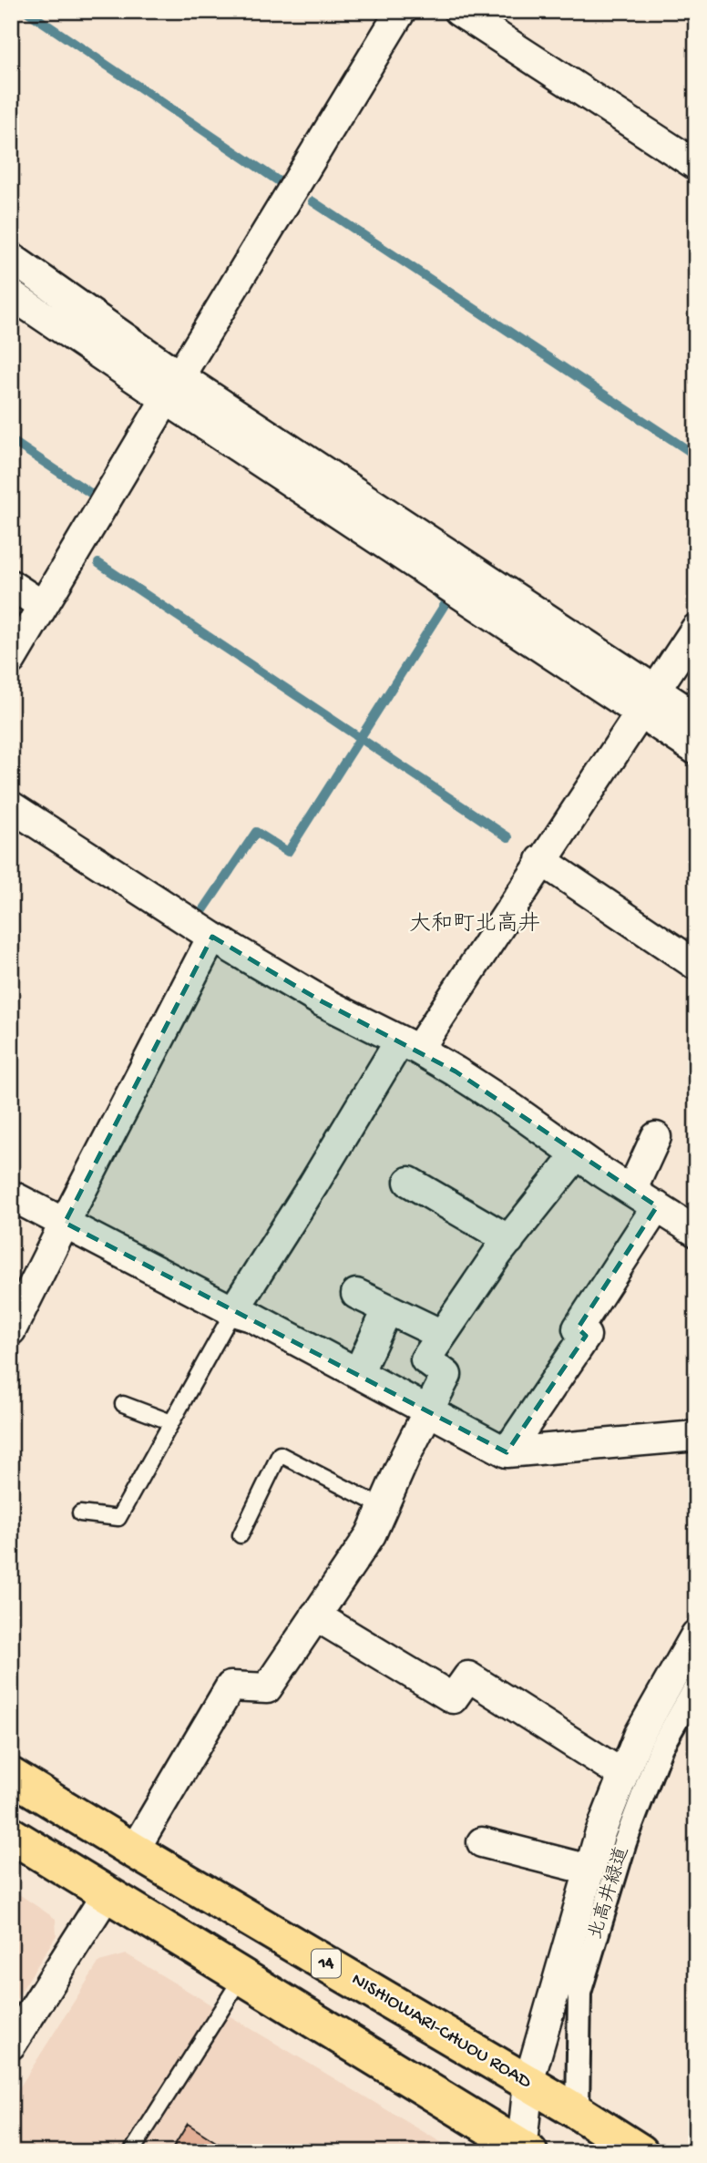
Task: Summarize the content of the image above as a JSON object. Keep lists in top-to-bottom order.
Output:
{
  "streets": {
    "main road": ["14", "NISHIOWARI-CHUOU ROAD"],
    "street": ["北高井緑道"]
  },
  "crossings": [
    ["北高井緑道", "NISHIOWARI-CHUOU ROAD"]
  ],
  "districts": ["大和町北高井"]
}
